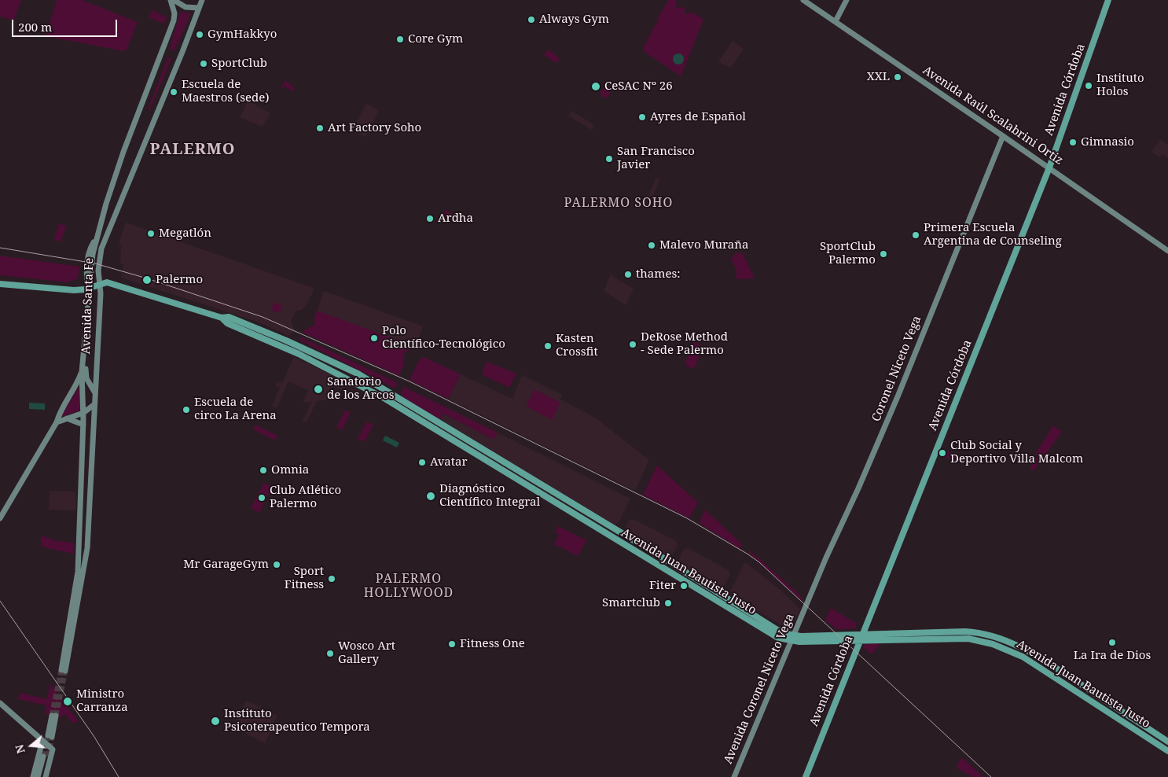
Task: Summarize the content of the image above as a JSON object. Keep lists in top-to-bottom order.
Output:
{
  "streets": {
    "main road": [
      "Avenida Córdoba",
      "Avenida Raúl Scalabrini Ortiz",
      "Avenida Santa Fe",
      "Coronel Niceto Vega",
      "Avenida Juan Bautista Justo",
      "Avenida Coronel Niceto Vega"
    ]
  },
  "crossings": [
    ["Avenida Córdoba", "Avenida Raúl Scalabrini Ortiz"],
    ["Avenida Córdoba", "Avenida Juan Bautista Justo"],
    ["Avenida Raúl Scalabrini Ortiz", "Coronel Niceto Vega"],
    ["Avenida Santa Fe", "Avenida Juan Bautista Justo"],
    ["Coronel Niceto Vega", "Avenida Coronel Niceto Vega"],
    ["Avenida Juan Bautista Justo", "Avenida Coronel Niceto Vega"]
  ],
  "districts": ["PALERMO", "PALERMO SOHO", "PALERMO HOLLYWOOD"],
  "places": [
    "Always Gym",
    "GymHakkyo",
    "Core Gym",
    "SportClub",
    "XXL",
    "Instituto Holos",
    "CeSAC Nº 26",
    "Escuela de Maestros (sede)",
    "Ayres de Español",
    "Art Factory Soho",
    "Gimnasio",
    "San Francisco Javier",
    "Ardha",
    "Megatlón",
    "Primera Escuela Argentina de Counseling",
    "Malevo Muraña",
    "SportClub Palermo",
    "thames:",
    "Palermo",
    "Polo Científico-Tecnológico",
    "DeRose Method - Sede Palermo",
    "Kasten Crossfit",
    "Sanatorio de los Arcos",
    "Escuela de circo La Arena",
    "Club Social y Deportivo Villa Malcom",
    "Avatar",
    "Omnia",
    "Diagnóstico Científico Integral",
    "Club Atlético Palermo",
    "Mr GarageGym",
    "Sport Fitness",
    "Fiter",
    "Smartclub",
    "La Ira de Dios",
    "Fitness One",
    "Wosco Art Gallery",
    "Ministro Carranza",
    "Instituto Psicoterapeutico Tempora"
  ],
  "scale_bar": "200 m",
  "north": "left"
}
